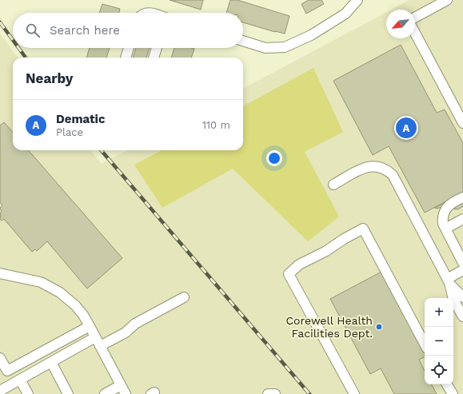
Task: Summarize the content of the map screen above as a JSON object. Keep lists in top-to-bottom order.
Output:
{
  "places": ["Corewell Health Facilities Dept."],
  "north": "bottom left",
  "page": {
    "search": "Search here",
    "heading": "Nearby",
    "list": [
      {
        "mark": "A",
        "name": "Dematic",
        "note": "Place",
        "value": "110 m"
      }
    ],
    "pins": "A",
    "map_buttons": ["+", "−"]
  }
}
